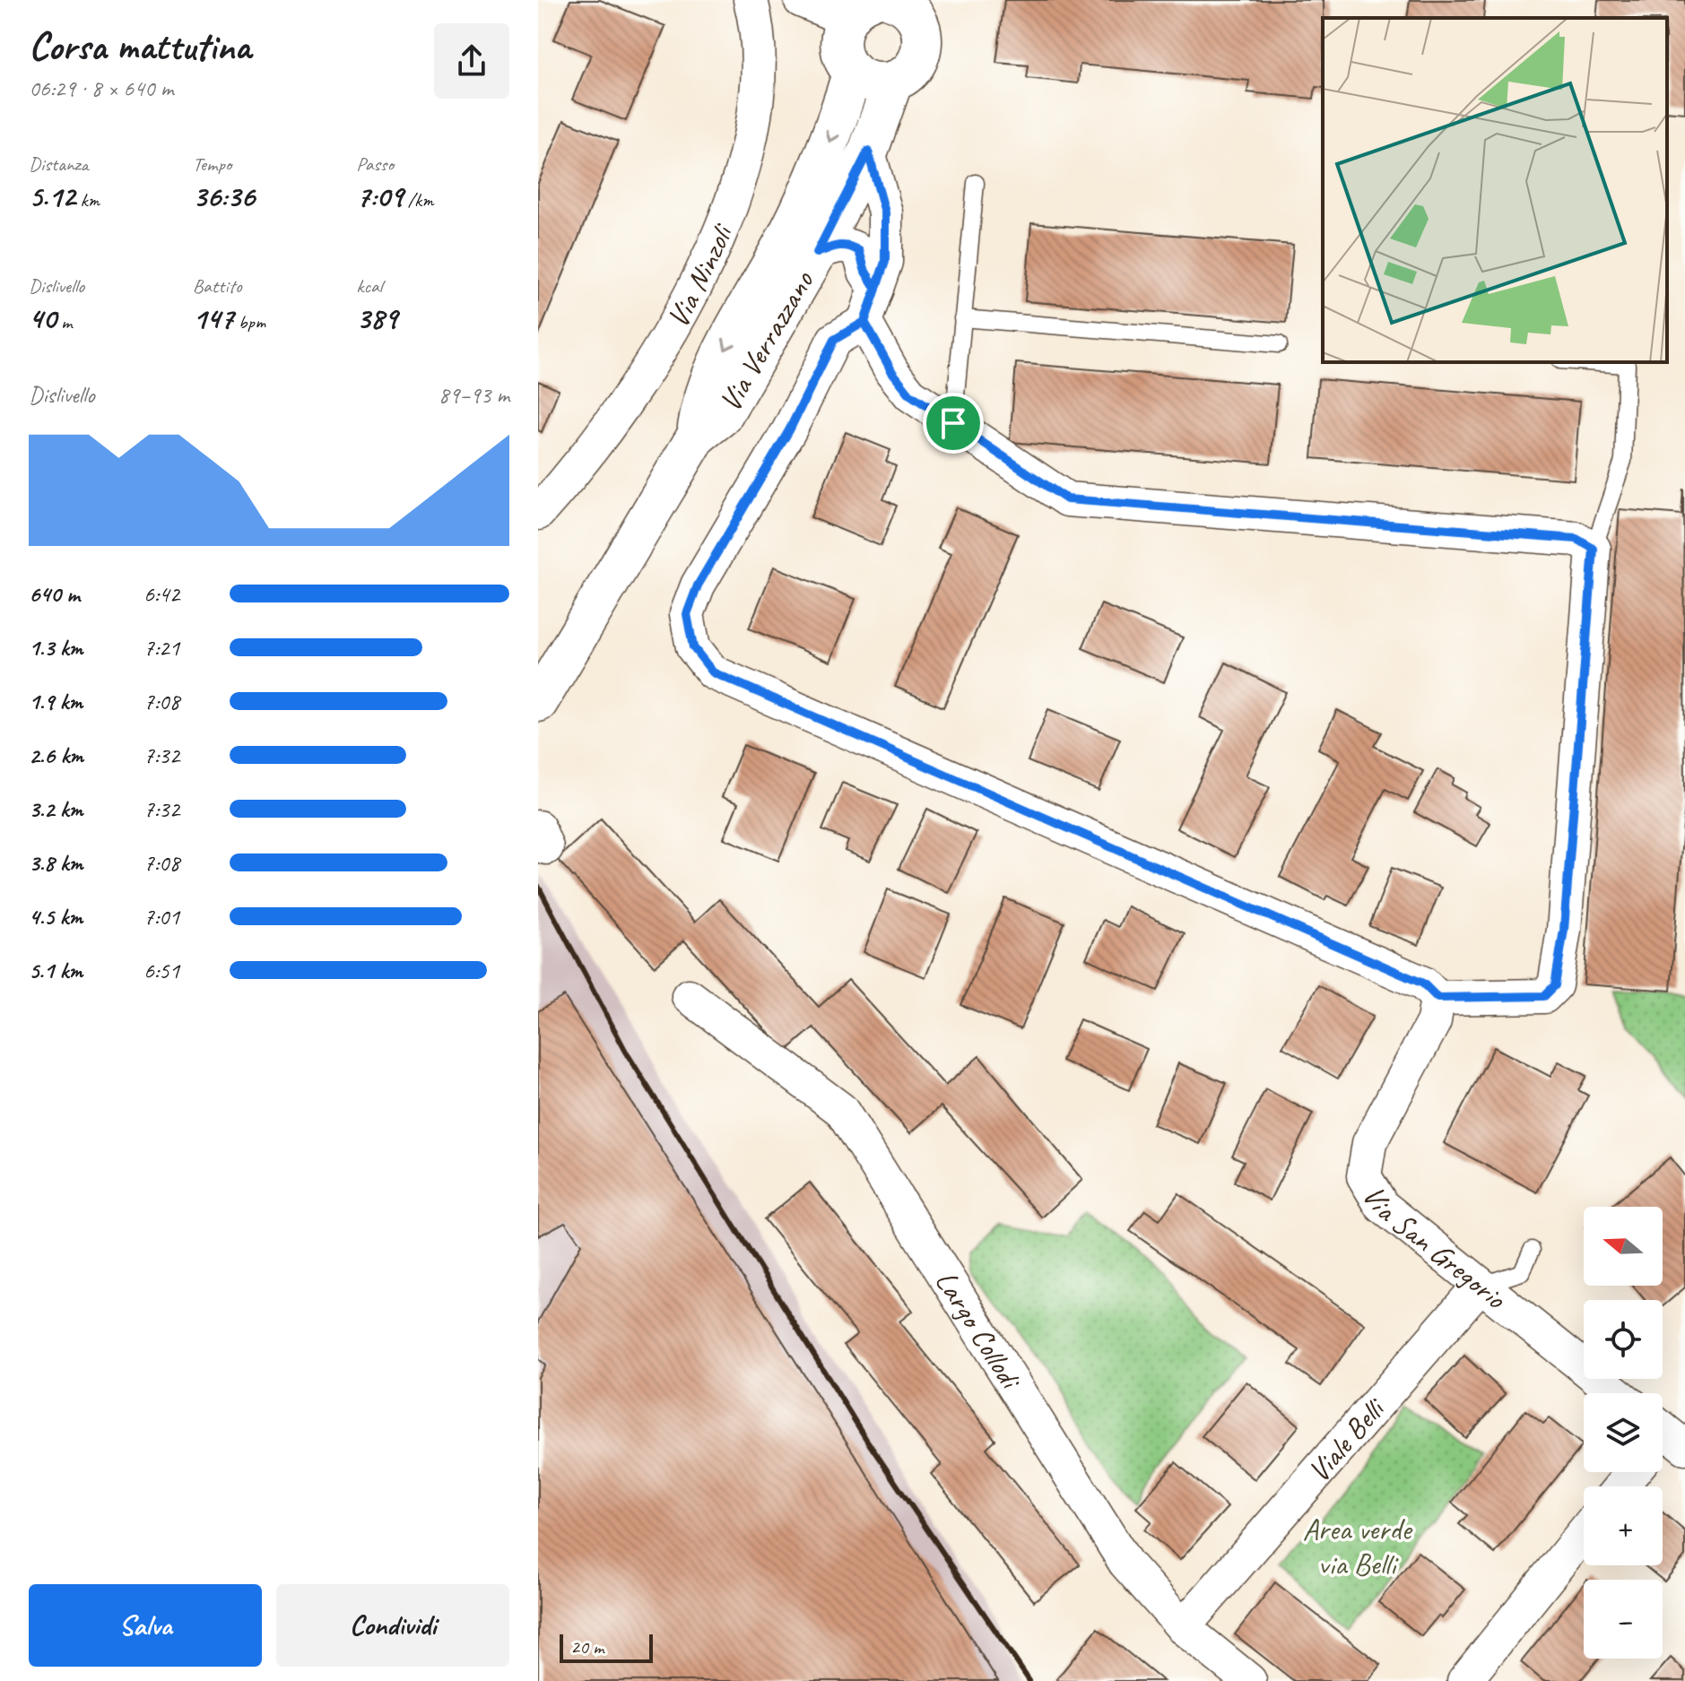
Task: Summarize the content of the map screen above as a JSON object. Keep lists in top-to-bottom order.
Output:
{
  "streets": {
    "main road": ["Via Verrazzano"],
    "street": [
      "Via Ninzoli",
      "Via San Gregorio",
      "Largo Collodi",
      "Viale Belli"
    ]
  },
  "crossings": [
    ["Via San Gregorio", "Viale Belli"],
    ["Largo Collodi", "Viale Belli"]
  ],
  "parks": ["Area verde via Belli"],
  "scale_bar": "20 m",
  "north": "left",
  "page": {
    "heading": ["Corsa mattutina", "06:29 · 8 × 640 m"],
    "stats": [
      ["Distanza", "5.12 km"],
      ["Tempo", "36:36"],
      ["Passo", "7:09 /km"],
      ["Dislivello", "40 m"],
      ["Battito", "147 bpm"],
      ["kcal", "389"]
    ],
    "chart": ["Dislivello", "89–93 m"],
    "list": [
      {
        "name": "640 m",
        "note": "6:42"
      },
      {
        "name": "1.3 km",
        "note": "7:21"
      },
      {
        "name": "1.9 km",
        "note": "7:08"
      },
      {
        "name": "2.6 km",
        "note": "7:32"
      },
      {
        "name": "3.2 km",
        "note": "7:32"
      },
      {
        "name": "3.8 km",
        "note": "7:08"
      },
      {
        "name": "4.5 km",
        "note": "7:01"
      },
      {
        "name": "5.1 km",
        "note": "6:51"
      }
    ],
    "map_buttons": ["+", "−"],
    "buttons": ["Salva", "Condividi"],
    "scale": "20 m"
  }
}
